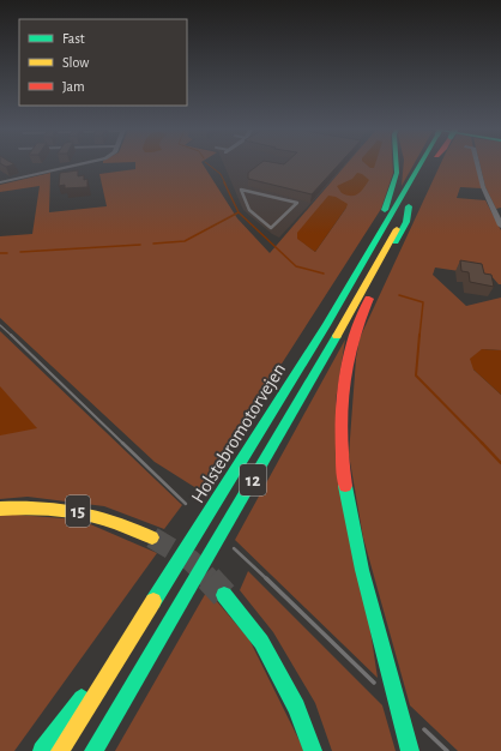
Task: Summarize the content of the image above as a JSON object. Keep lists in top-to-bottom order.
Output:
{
  "streets": {
    "main road": ["Holstebromotorvejen", "12", "15"]
  },
  "legend": ["Fast", "Slow", "Jam"]
}
